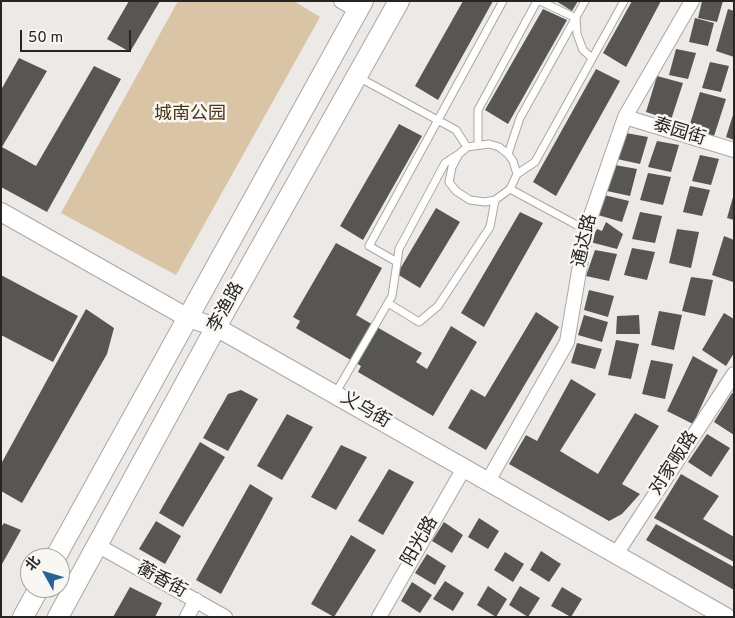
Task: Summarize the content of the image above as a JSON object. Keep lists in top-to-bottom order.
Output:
{
  "streets": {
    "main road": ["李渔路"],
    "street": [
      "泰园街",
      "通达路",
      "义乌街",
      "对家畈路",
      "阳光路",
      "蘅香街"
    ]
  },
  "crossings": [
    ["泰园街", "通达路"],
    ["通达路", "义乌街"],
    ["李渔路", "义乌街"],
    ["李渔路", "蘅香街"],
    ["义乌街", "对家畈路"],
    ["义乌街", "阳光路"]
  ],
  "parks": ["城南公园"],
  "scale_bar": "50 m",
  "north": "top left"
}
